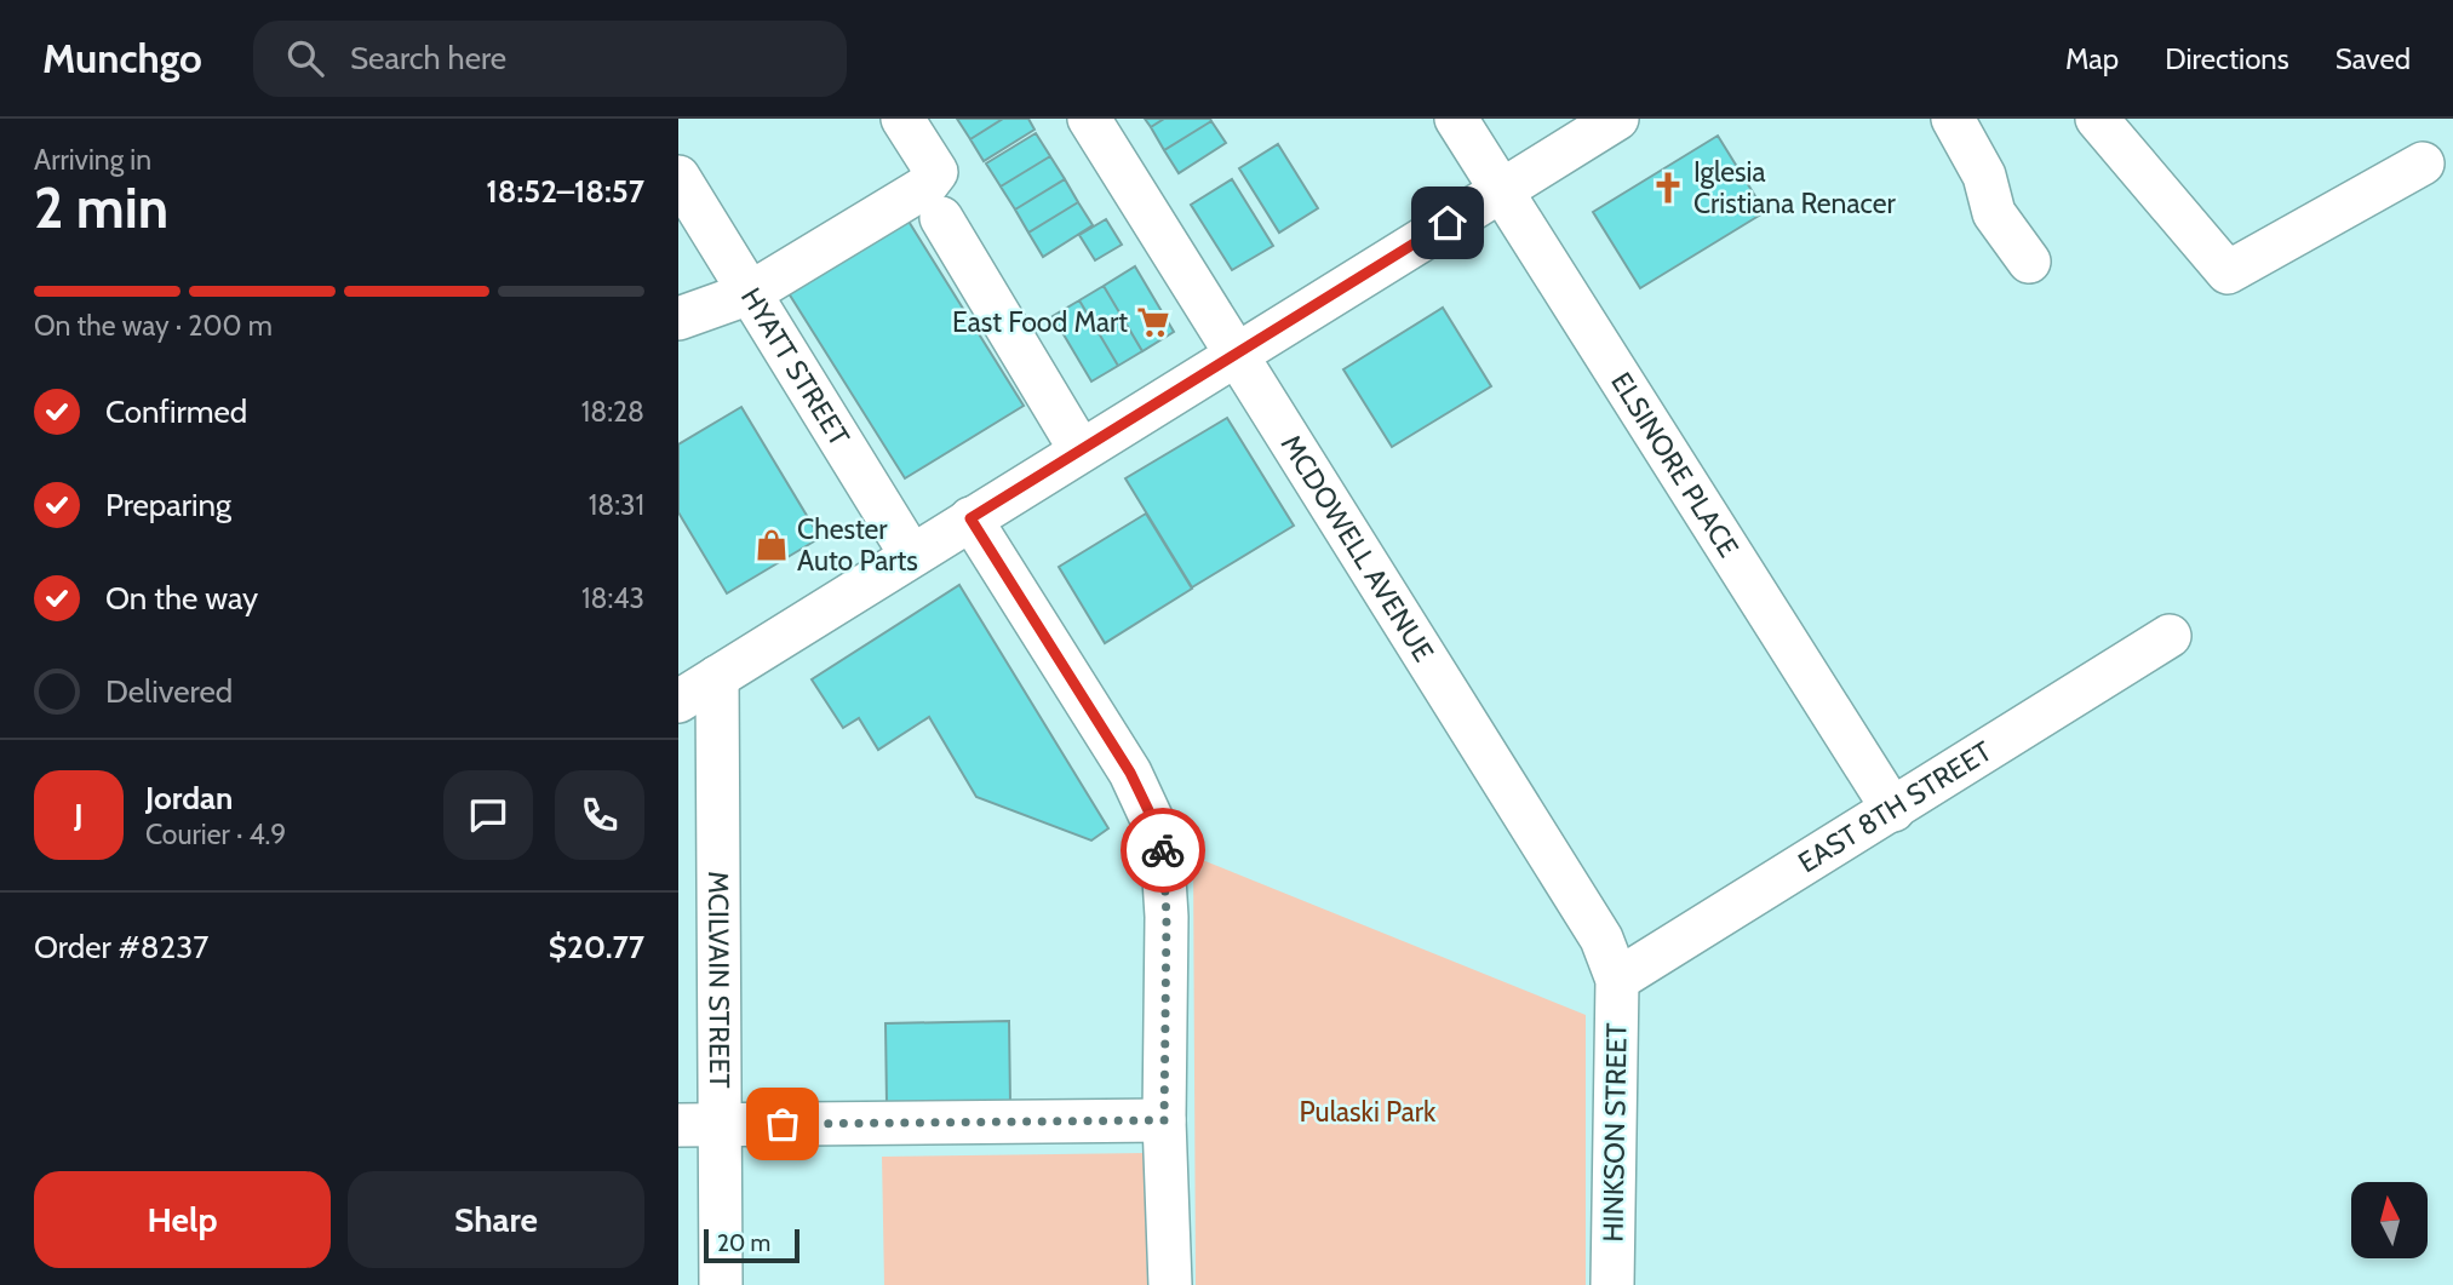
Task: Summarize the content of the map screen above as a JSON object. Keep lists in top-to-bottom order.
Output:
{
  "streets": {
    "street": [
      "HYATT STREET",
      "ELSINORE PLACE",
      "MCDOWELL AVENUE",
      "EAST 8TH STREET",
      "MCILVAIN STREET",
      "HINKSON STREET"
    ]
  },
  "crossings": [
    ["ELSINORE PLACE", "EAST 8TH STREET"],
    ["MCDOWELL AVENUE", "EAST 8TH STREET"],
    ["MCDOWELL AVENUE", "HINKSON STREET"],
    ["EAST 8TH STREET", "HINKSON STREET"]
  ],
  "parks": ["Pulaski Park"],
  "places": {
    "church": ["Iglesia Cristiana Renacer"],
    "supermarket": ["East Food Mart"],
    "shop": ["Chester Auto Parts"]
  },
  "scale_bar": "20 m",
  "north": "top",
  "page": {
    "header": "Munchgo",
    "search": "Search here",
    "nav": ["Map", "Directions", "Saved"],
    "heading": ["2 min", "Arriving in", "18:52–18:57"],
    "panel": [
      "Jordan",
      "Courier · 4.9",
      "Order #8237",
      "$20.77"
    ],
    "bar": "On the way · 200 m",
    "list": [
      ["Confirmed", "18:28"],
      ["Preparing", "18:31"],
      ["On the way", "18:43"],
      "Delivered"
    ],
    "round": "J",
    "buttons": ["Help", "Share"],
    "scale": "20 m"
  }
}
